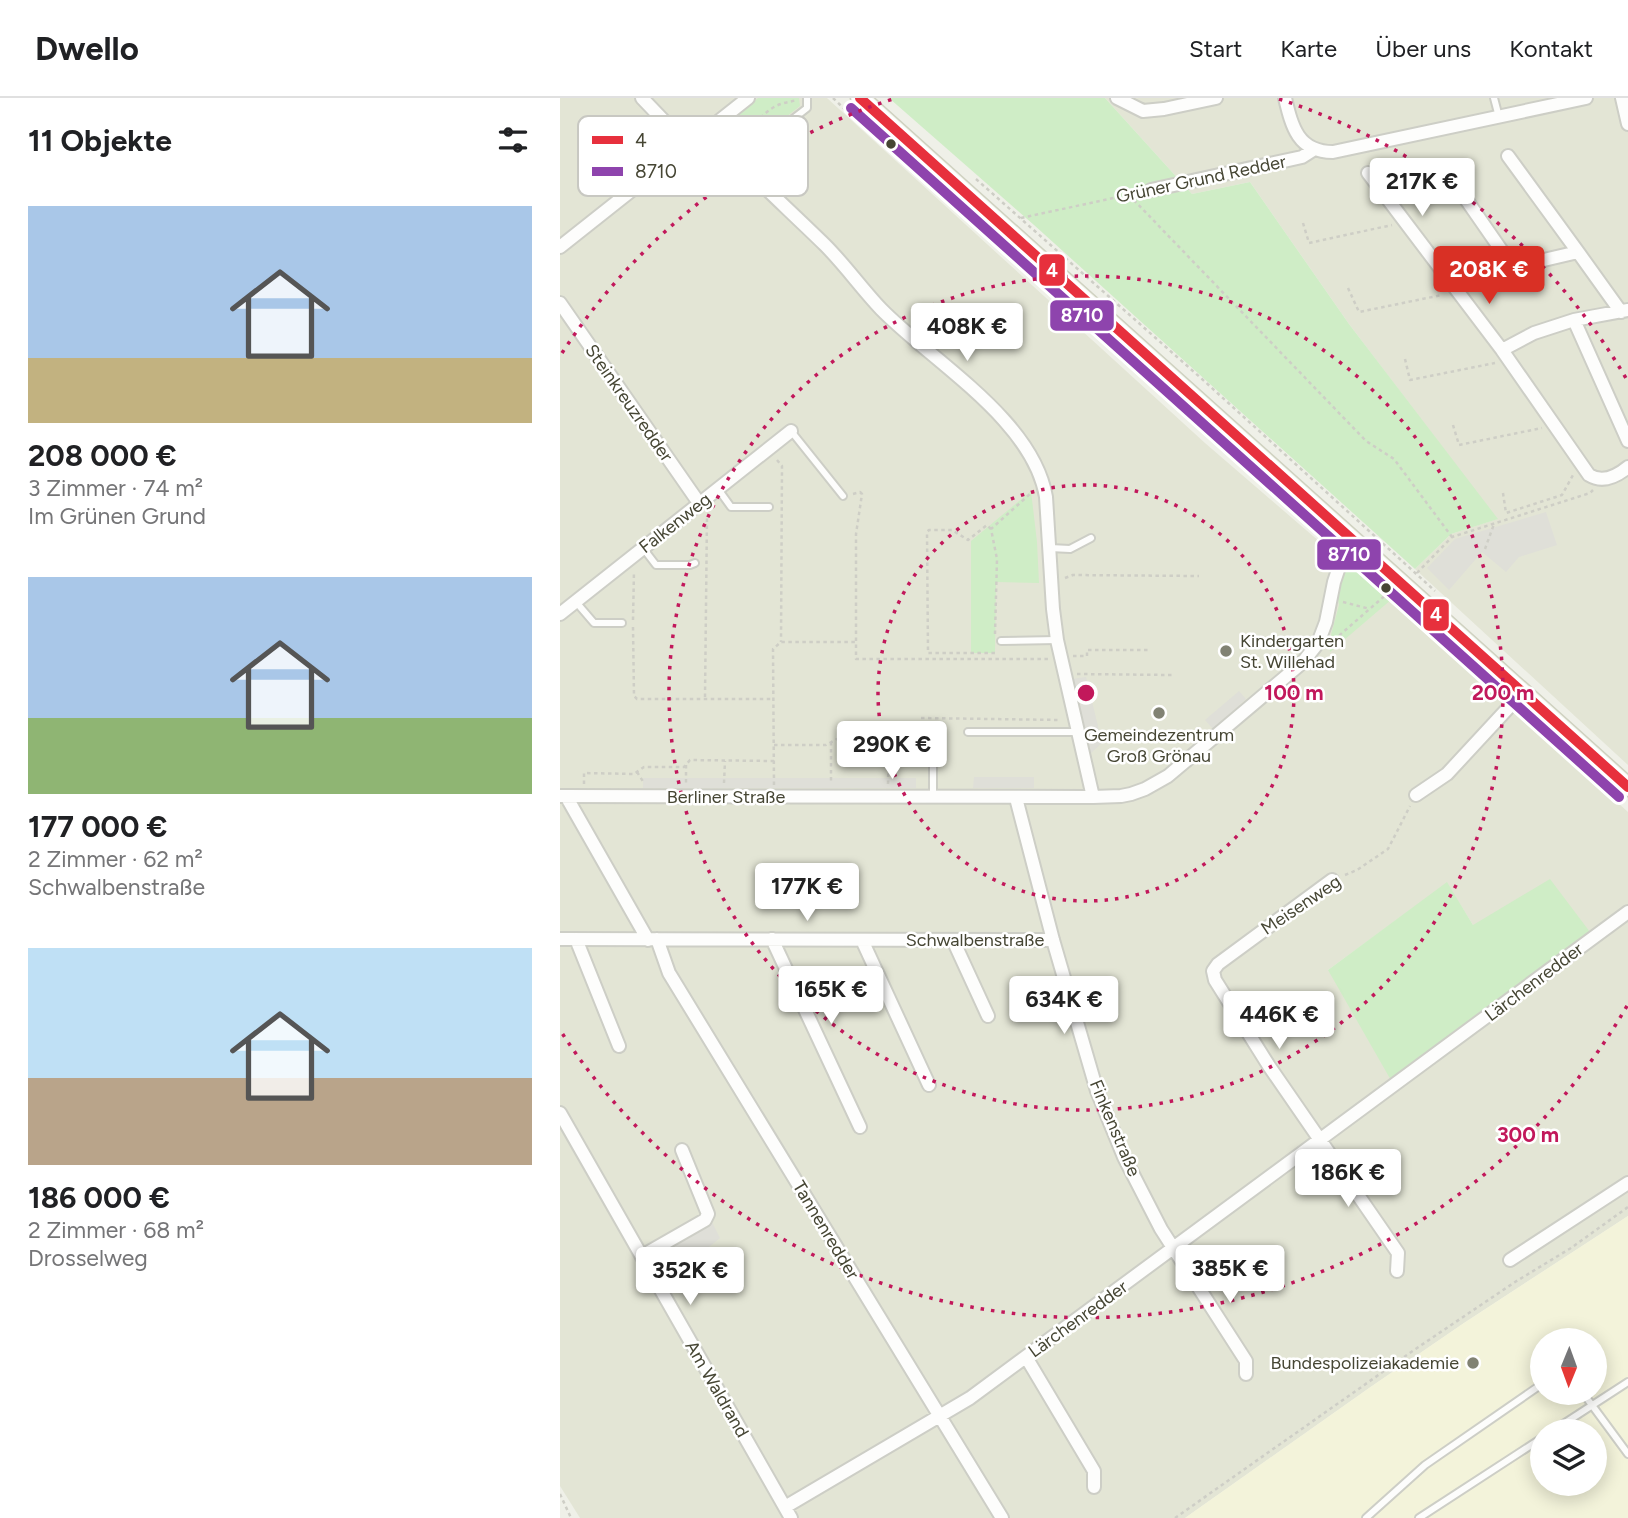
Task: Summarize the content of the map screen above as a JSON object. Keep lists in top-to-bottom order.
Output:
{
  "streets": {
    "street": [
      "Grüner Grund Redder",
      "Steinkreuzredder",
      "Falkenweg",
      "Berliner Straße",
      "Meisenweg",
      "Schwalbenstraße",
      "Lärchenredder",
      "Finkenstraße",
      "Tannenredder",
      "Am Waldrand"
    ]
  },
  "crossings": [
    ["Steinkreuzredder", "Falkenweg"],
    ["Berliner Straße", "Finkenstraße"],
    ["Berliner Straße", "Tannenredder"],
    ["Meisenweg", "Lärchenredder"],
    ["Schwalbenstraße", "Finkenstraße"],
    ["Schwalbenstraße", "Tannenredder"],
    ["Lärchenredder", "Finkenstraße"],
    ["Lärchenredder", "Tannenredder"],
    ["Lärchenredder", "Am Waldrand"]
  ],
  "places": ["Kindergarten St. Willehad", "Gemeindezentrum Groß Grönau", "Bundespolizeiakademie"],
  "lines": ["transit line 4", "transit line 8710"],
  "legend": ["4", "8710"],
  "north": "bottom",
  "page": {
    "header": "Dwello",
    "nav": [
      "Start",
      "Karte",
      "Über uns",
      "Kontakt"
    ],
    "heading": "11 Objekte",
    "price": [
      "217K €",
      "208K €",
      "408K €",
      "290K €",
      "177K €",
      "165K €",
      "634K €",
      "446K €",
      "186K €",
      "385K €",
      "352K €"
    ],
    "list": [
      {
        "name": "208 000 €",
        "note": "3 Zimmer · 74 m² · Im Grünen Grund"
      },
      {
        "name": "177 000 €",
        "note": "2 Zimmer · 62 m² · Schwalbenstraße"
      },
      {
        "name": "186 000 €",
        "note": "2 Zimmer · 68 m² · Drosselweg"
      }
    ]
  },
  "rings": ["100 m", "200 m", "300 m"]
}
